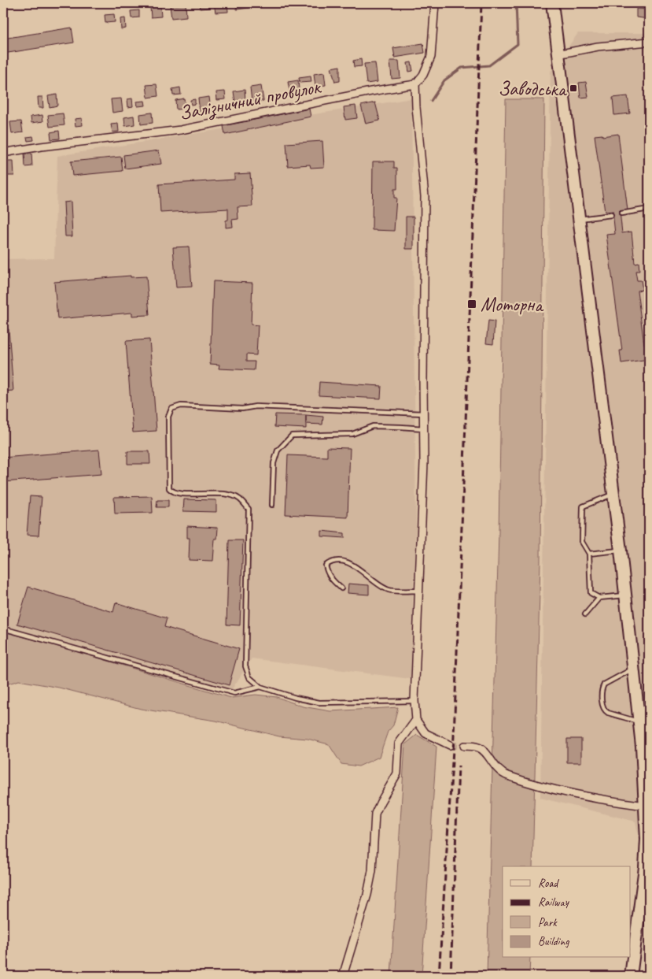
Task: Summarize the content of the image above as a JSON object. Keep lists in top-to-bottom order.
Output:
{
  "streets": {
    "street": ["Залізничний провулок"]
  },
  "places": {
    "transit": ["Заводська", "Моторна"]
  },
  "legend": [
    "Road",
    "Railway",
    "Park",
    "Building"
  ]
}
